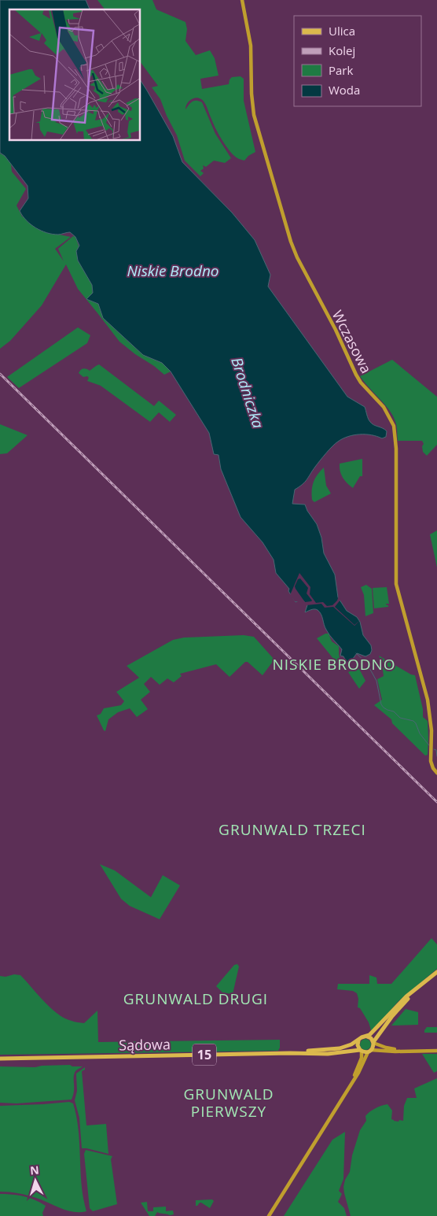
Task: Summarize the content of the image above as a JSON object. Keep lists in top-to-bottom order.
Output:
{
  "streets": {
    "main road": ["Sądowa", "15"],
    "street": ["Wczasowa"]
  },
  "crossings": [
    ["Sądowa", "15"]
  ],
  "districts": [
    "NISKIE BRODNO",
    "GRUNWALD TRZECI",
    "GRUNWALD DRUGI",
    "GRUNWALD PIERWSZY"
  ],
  "water": ["Niskie Brodno", "Brodniczka"],
  "legend": [
    "Ulica",
    "Kolej",
    "Park",
    "Woda"
  ],
  "north": "top"
}
